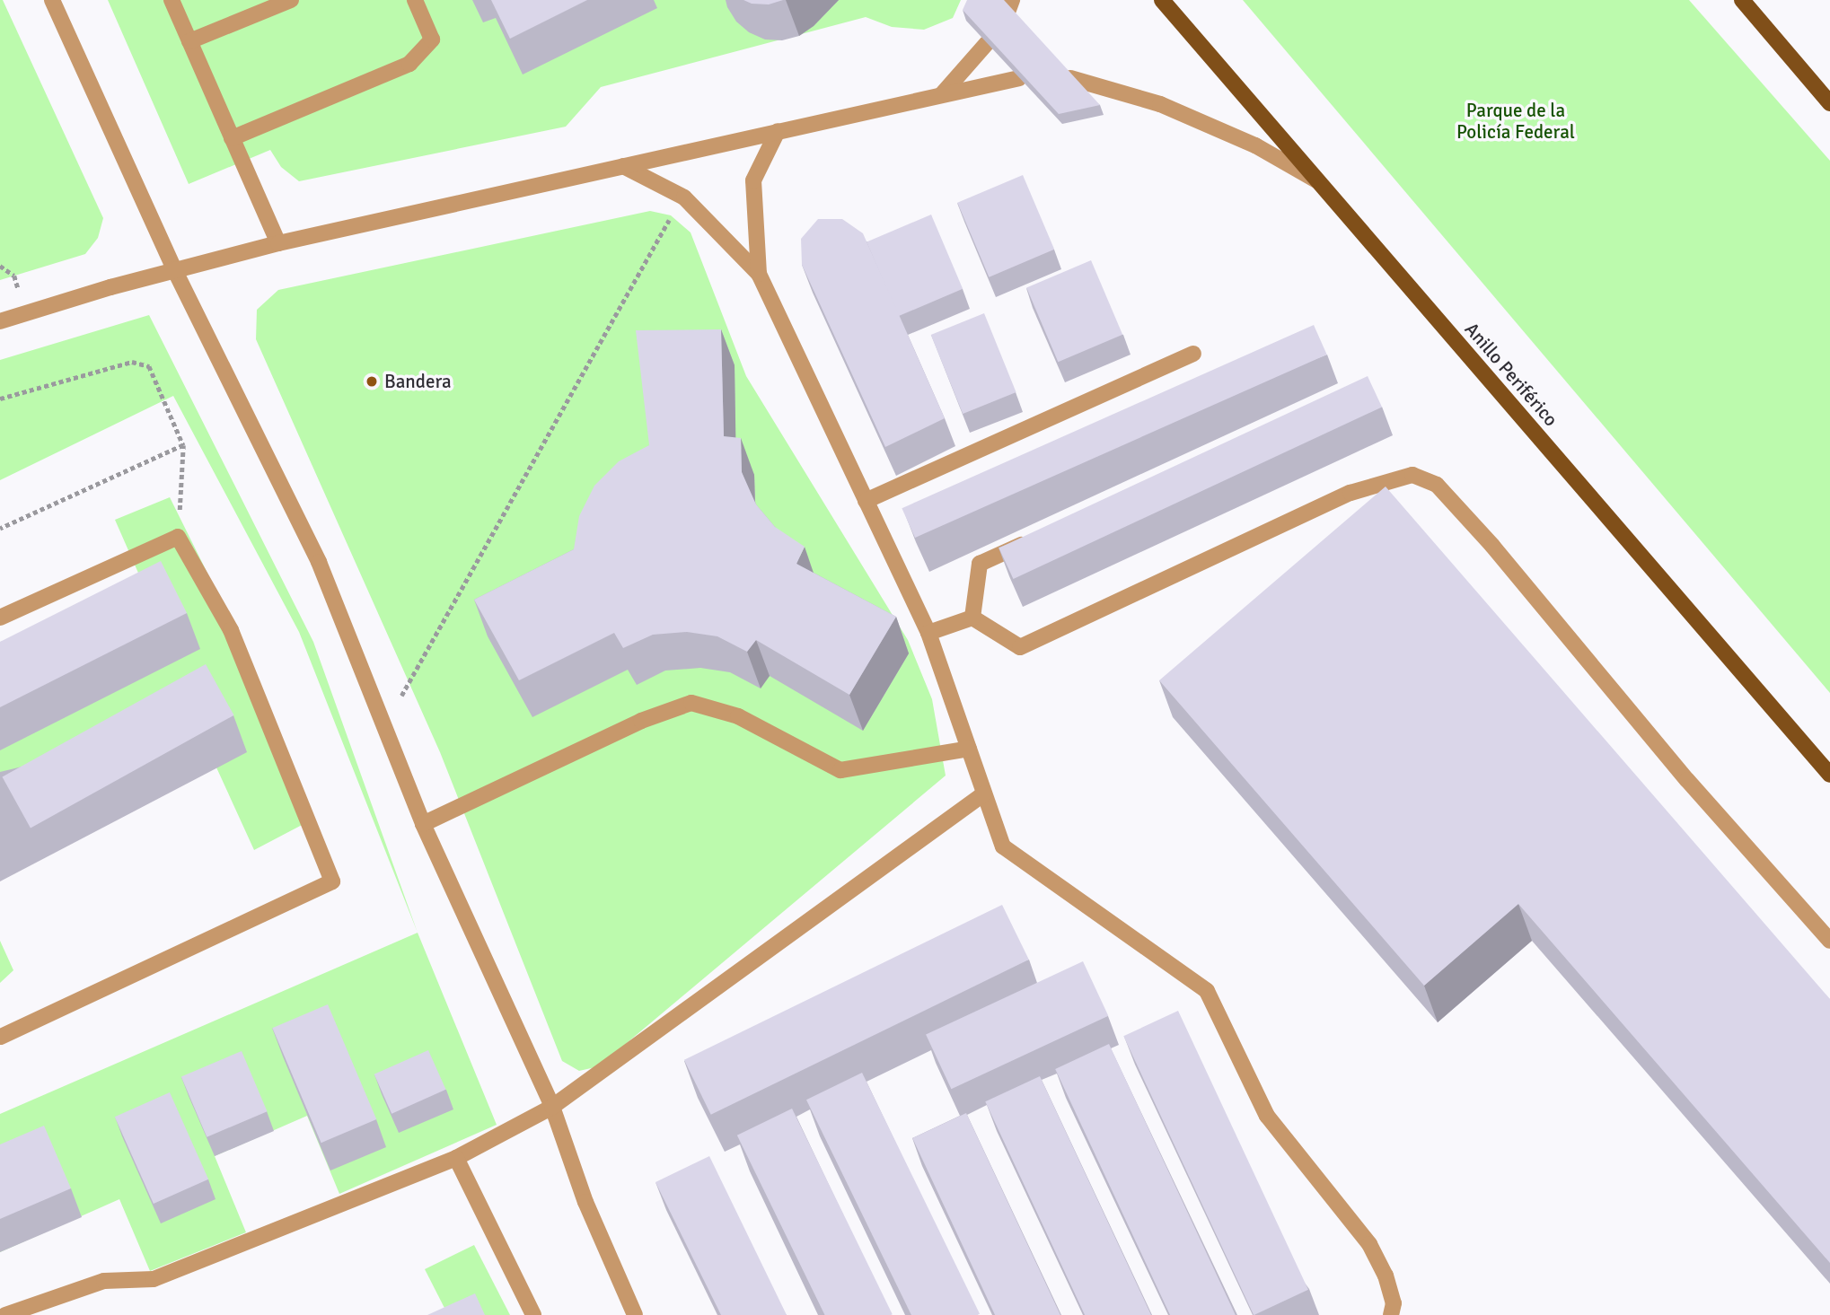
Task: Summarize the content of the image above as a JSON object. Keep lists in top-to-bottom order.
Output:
{
  "streets": {
    "main road": ["Anillo Periférico"]
  },
  "parks": ["Parque de la Policía Federal"],
  "places": ["Bandera"]
}
